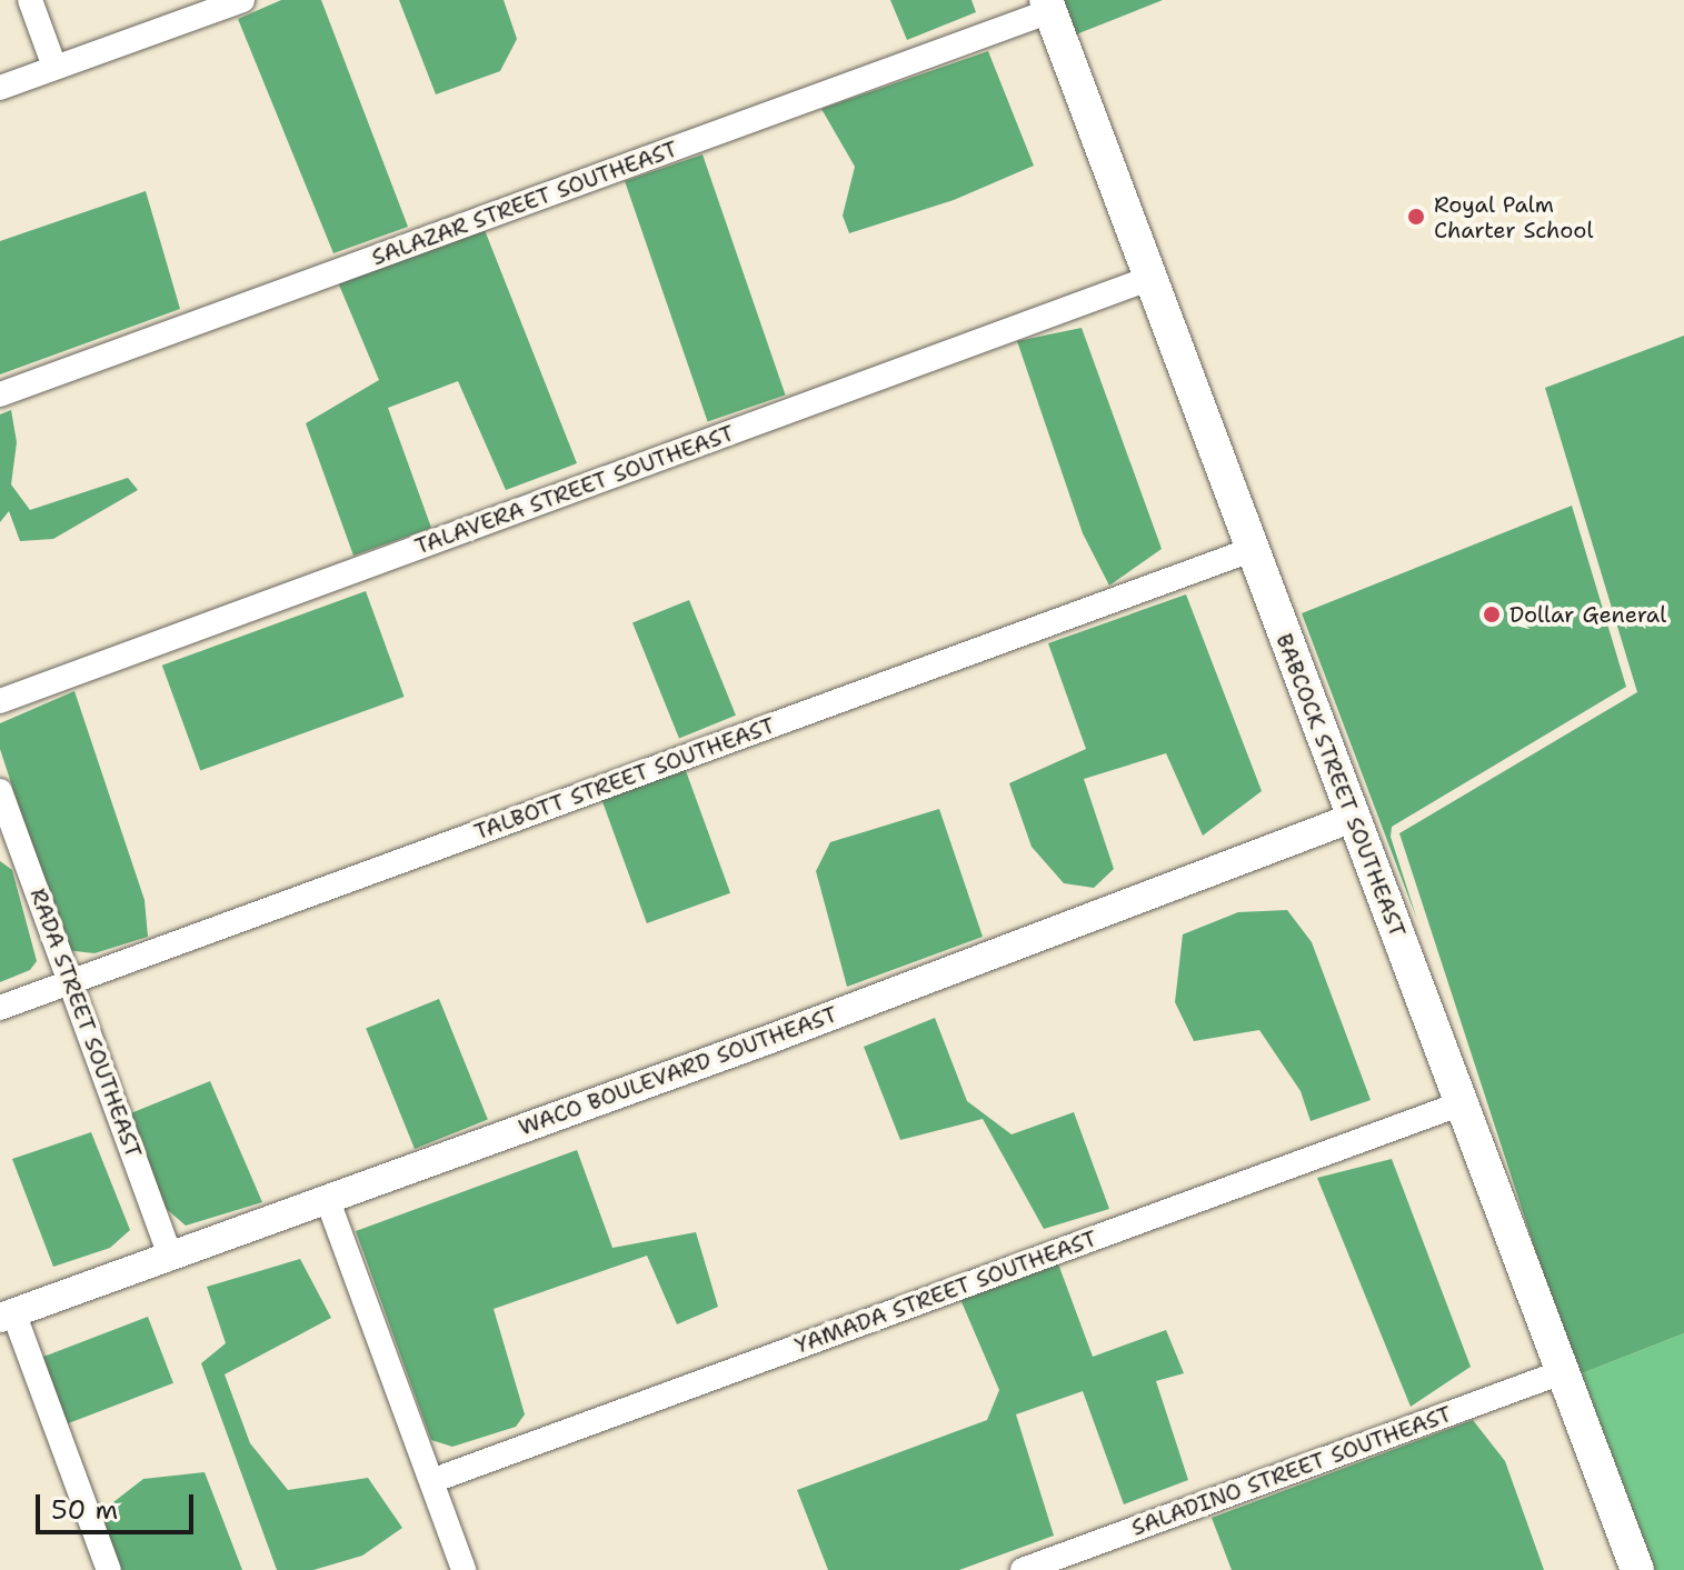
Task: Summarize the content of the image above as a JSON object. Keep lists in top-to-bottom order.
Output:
{
  "streets": {
    "main road": ["BABCOCK STREET SOUTHEAST"],
    "street": [
      "SALAZAR STREET SOUTHEAST",
      "TALAVERA STREET SOUTHEAST",
      "TALBOTT STREET SOUTHEAST",
      "RADA STREET SOUTHEAST",
      "WACO BOULEVARD SOUTHEAST",
      "YAMADA STREET SOUTHEAST",
      "SALADINO STREET SOUTHEAST"
    ]
  },
  "crossings": [
    ["SALAZAR STREET SOUTHEAST", "BABCOCK STREET SOUTHEAST"],
    ["TALAVERA STREET SOUTHEAST", "BABCOCK STREET SOUTHEAST"],
    ["TALBOTT STREET SOUTHEAST", "BABCOCK STREET SOUTHEAST"],
    ["TALBOTT STREET SOUTHEAST", "RADA STREET SOUTHEAST"],
    ["BABCOCK STREET SOUTHEAST", "WACO BOULEVARD SOUTHEAST"],
    ["BABCOCK STREET SOUTHEAST", "YAMADA STREET SOUTHEAST"],
    ["BABCOCK STREET SOUTHEAST", "SALADINO STREET SOUTHEAST"],
    ["RADA STREET SOUTHEAST", "WACO BOULEVARD SOUTHEAST"]
  ],
  "places": ["Royal Palm Charter School", "Dollar General"],
  "scale_bar": "50 m"
}
